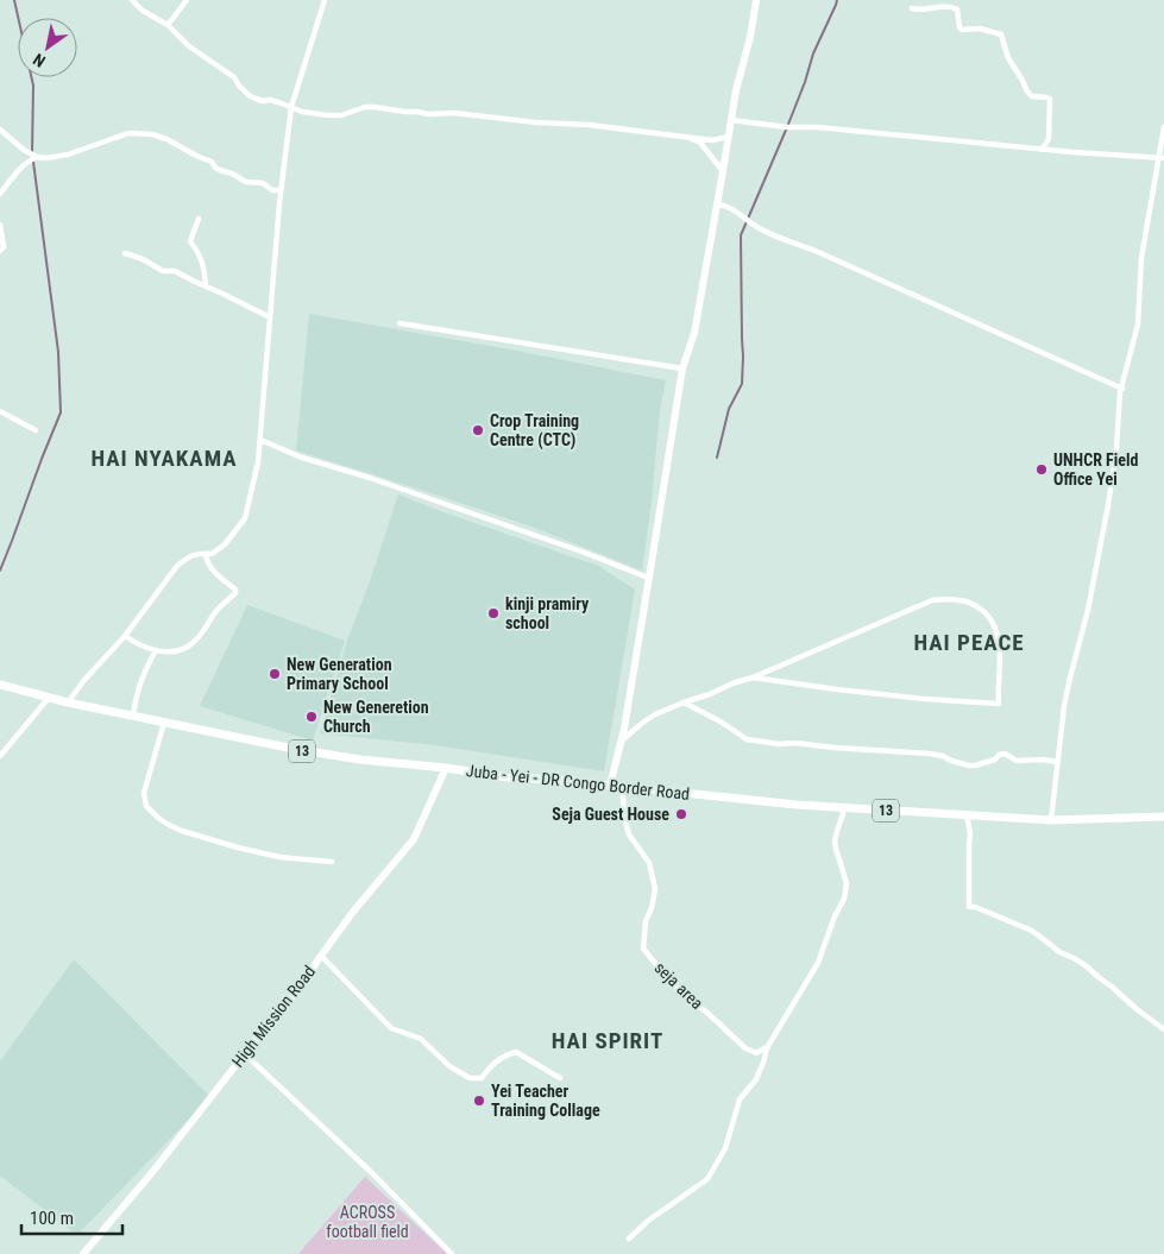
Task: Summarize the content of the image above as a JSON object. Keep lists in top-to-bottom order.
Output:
{
  "streets": {
    "main road": ["13", "Juba - Yei - DR Congo Border Road"],
    "street": ["seja area", "High Mission Road"]
  },
  "crossings": [
    ["Juba - Yei - DR Congo Border Road", "seja area"],
    ["Juba - Yei - DR Congo Border Road", "High Mission Road"]
  ],
  "districts": ["HAI NYAKAMA", "HAI PEACE", "HAI SPIRIT"],
  "parks": ["ACROSS football field"],
  "places": [
    "Crop Training Centre (CTC)",
    "UNHCR Field Office Yei",
    "kinji pramiry school",
    "New Generation Primary School",
    "New Generetion Church",
    "Seja Guest House",
    "Yei Teacher Training Collage"
  ],
  "scale_bar": "100 m",
  "north": "bottom left"
}
